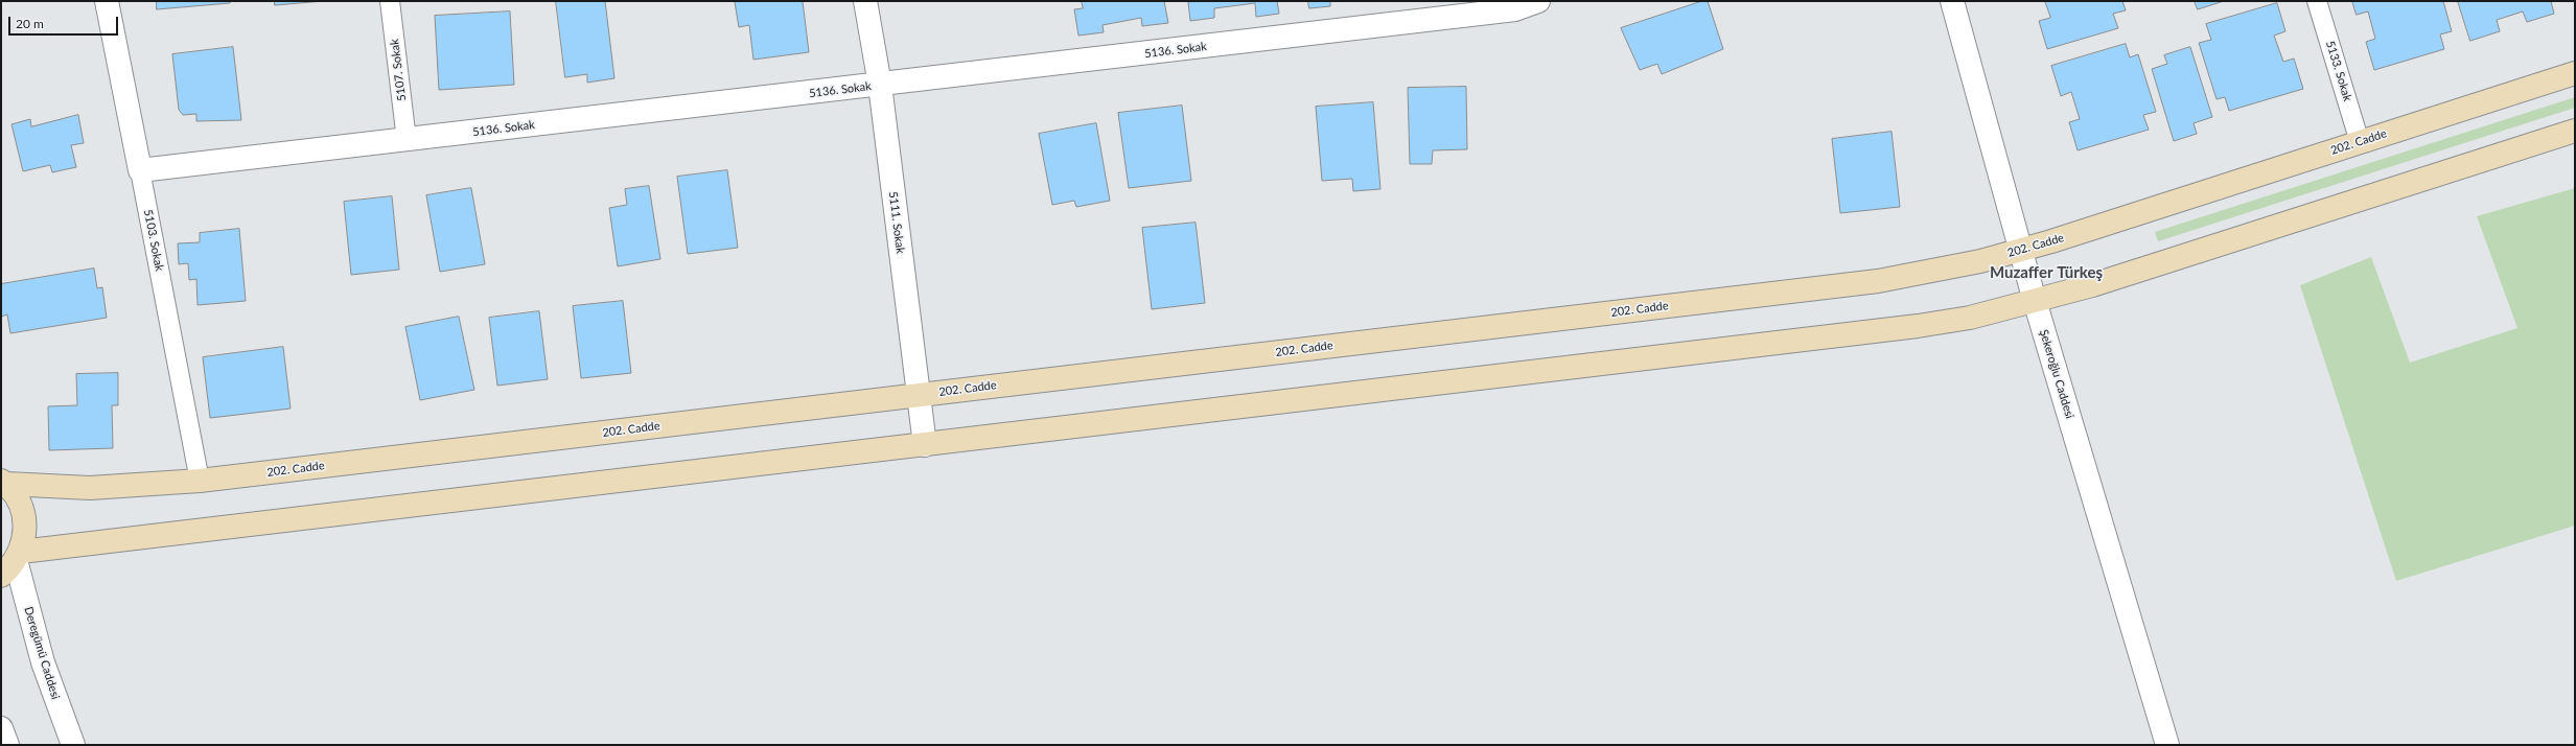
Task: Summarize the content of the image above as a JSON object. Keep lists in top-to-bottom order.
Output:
{
  "streets": {
    "main road": ["202. Cadde"],
    "street": [
      "5136. Sokak",
      "5111. Sokak",
      "5103. Sokak",
      "Şekeroğlu Caddesi",
      "Deregümü Caddesi"
    ],
    "lane": ["5107. Sokak", "5133. Sokak"]
  },
  "crossings": [
    ["5136. Sokak", "5107. Sokak"],
    ["5136. Sokak", "5111. Sokak"],
    ["5136. Sokak", "5103. Sokak"],
    ["5133. Sokak", "202. Cadde"],
    ["202. Cadde", "5111. Sokak"],
    ["202. Cadde", "5103. Sokak"],
    ["202. Cadde", "Şekeroğlu Caddesi"]
  ],
  "districts": ["Muzaffer Türkeş"],
  "scale_bar": "20 m"
}
